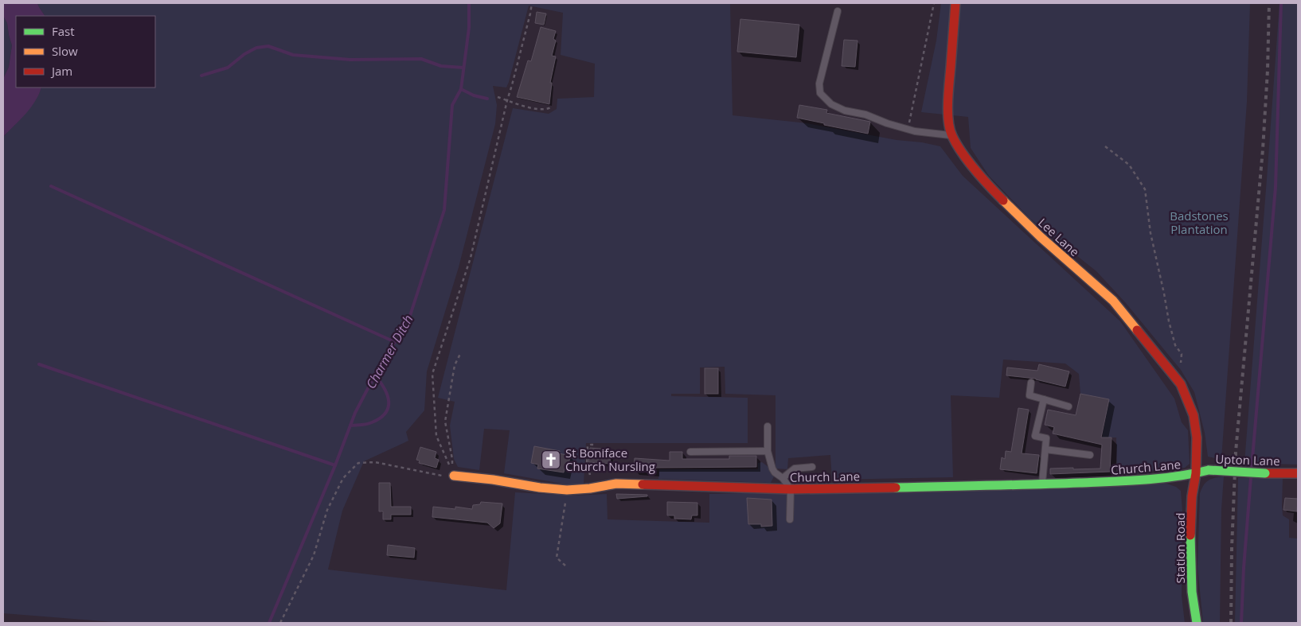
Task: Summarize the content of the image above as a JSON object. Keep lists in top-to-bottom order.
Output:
{
  "streets": {
    "street": [
      "Lee Lane",
      "Upton Lane",
      "Church Lane",
      "Station Road"
    ]
  },
  "crossings": [
    ["Lee Lane", "Upton Lane"],
    ["Lee Lane", "Church Lane"],
    ["Lee Lane", "Station Road"],
    ["Upton Lane", "Church Lane"],
    ["Upton Lane", "Station Road"],
    ["Church Lane", "Station Road"]
  ],
  "water": ["Charmer Ditch"],
  "parks": ["Badstones Plantation"],
  "places": {
    "church": ["St Boniface Church Nursling"]
  },
  "legend": ["Fast", "Slow", "Jam"]
}
